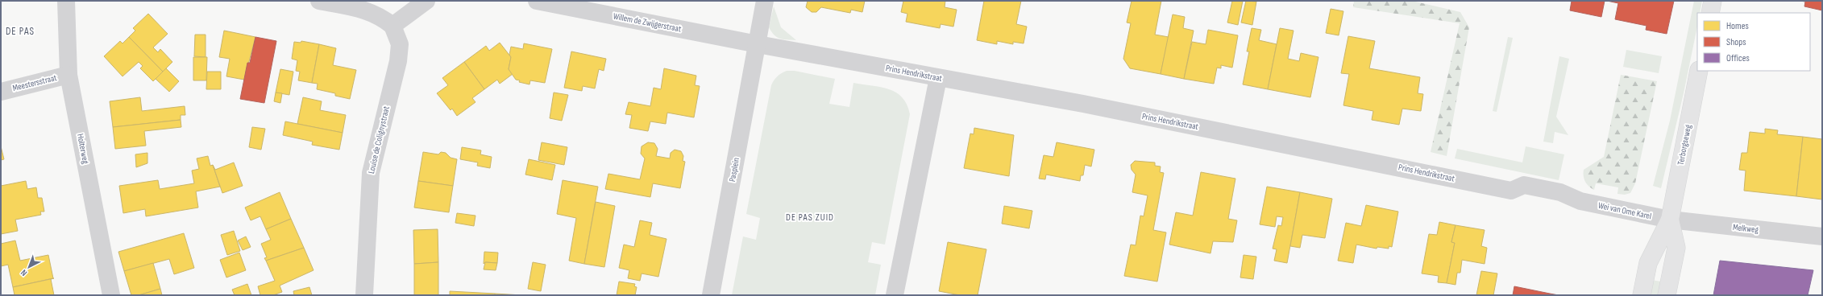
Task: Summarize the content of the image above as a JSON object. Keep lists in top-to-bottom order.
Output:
{
  "streets": {
    "main road": ["Terborgseweg"],
    "street": [
      "Willem de Zwijgerstraat",
      "Prins Hendrikstraat",
      "Meestersstraat",
      "Louise de Colignystraat",
      "Holterweg",
      "Pasplein",
      "Wei van Ome Karel",
      "Melkweg"
    ]
  },
  "crossings": [
    ["Willem de Zwijgerstraat", "Prins Hendrikstraat"],
    ["Willem de Zwijgerstraat", "Pasplein"],
    ["Prins Hendrikstraat", "Pasplein"],
    ["Prins Hendrikstraat", "Wei van Ome Karel"],
    ["Meestersstraat", "Holterweg"],
    ["Terborgseweg", "Wei van Ome Karel"],
    ["Terborgseweg", "Melkweg"],
    ["Wei van Ome Karel", "Melkweg"]
  ],
  "districts": ["DE PAS", "DE PAS ZUID"],
  "legend": ["Homes", "Shops", "Offices"],
  "north": "bottom left"
}
